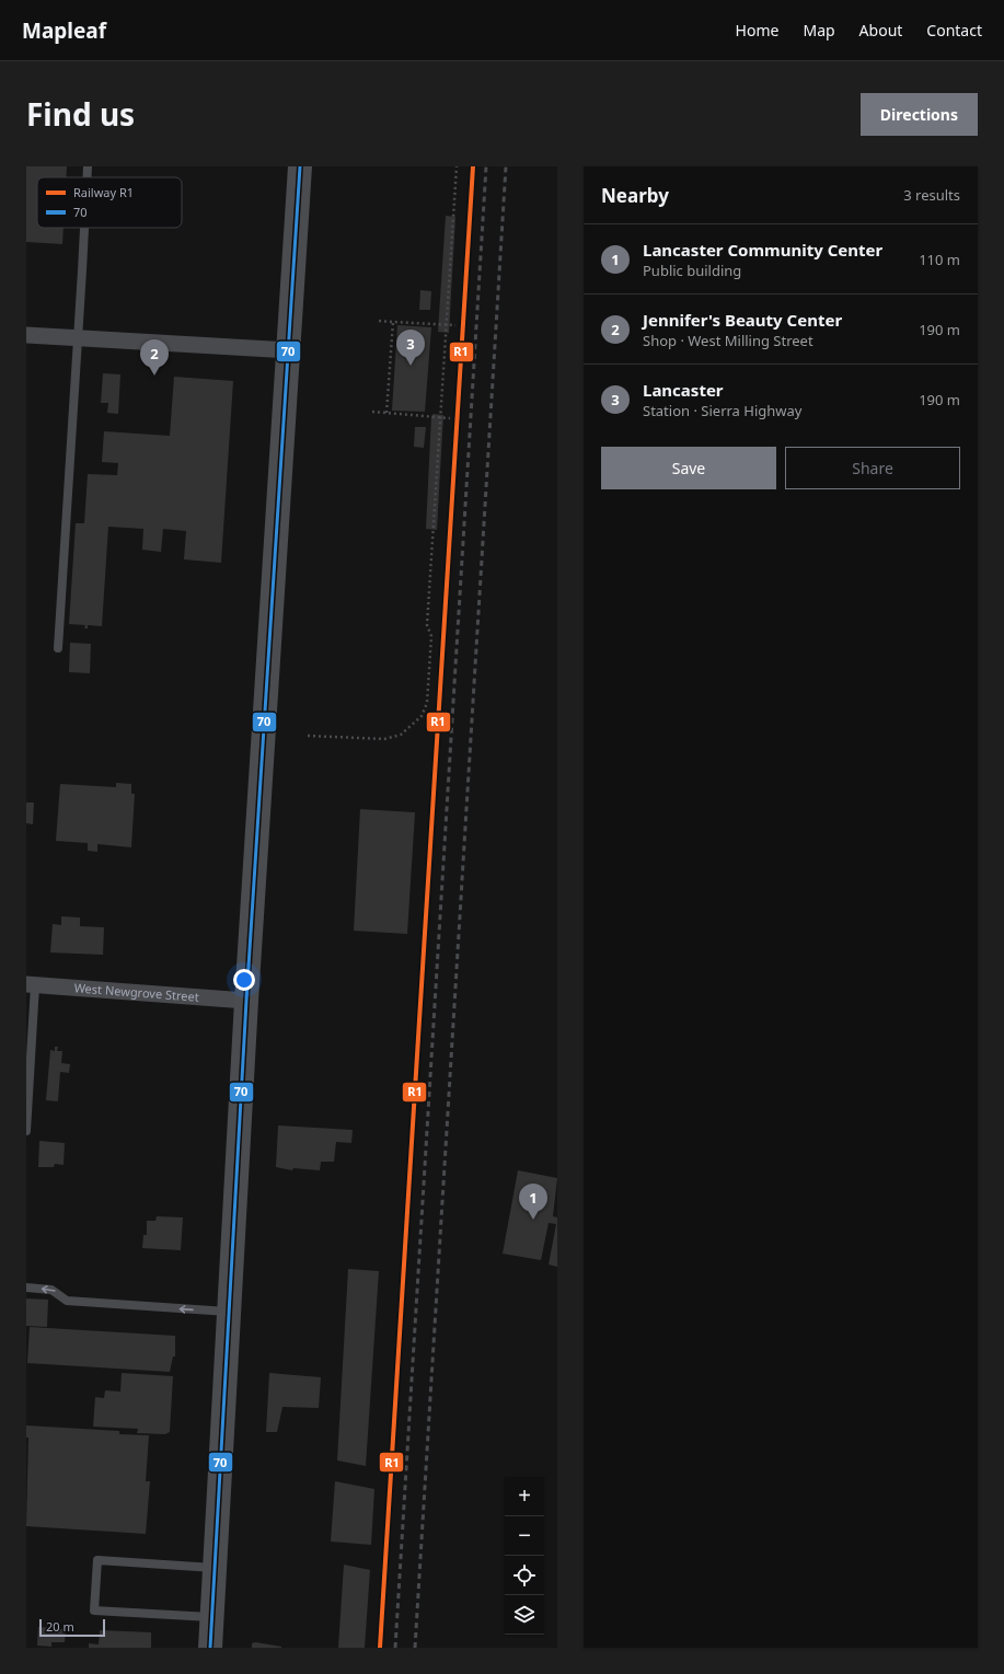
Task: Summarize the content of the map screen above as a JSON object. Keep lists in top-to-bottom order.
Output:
{
  "streets": {
    "street": ["West Newgrove Street"]
  },
  "lines": ["rail line R1", "transit line 70"],
  "legend": ["Railway R1", "70"],
  "scale_bar": "20 m",
  "page": {
    "header": "Mapleaf",
    "nav": [
      "Home",
      "Map",
      "About",
      "Contact"
    ],
    "title": "Find us",
    "buttons": [
      "Directions",
      ["Save", "Share"]
    ],
    "heading": ["Nearby", "3 results"],
    "list": [
      {
        "mark": "1",
        "name": "Lancaster Community Center",
        "note": "Public building",
        "value": "110 m"
      },
      {
        "mark": "2",
        "name": "Jennifer's Beauty Center",
        "note": "Shop · West Milling Street",
        "value": "190 m"
      },
      {
        "mark": "3",
        "name": "Lancaster",
        "note": "Station · Sierra Highway",
        "value": "190 m"
      }
    ],
    "pins": ["3", "2", "1"],
    "map_buttons": ["+", "−"],
    "scale": "20 m"
  }
}
